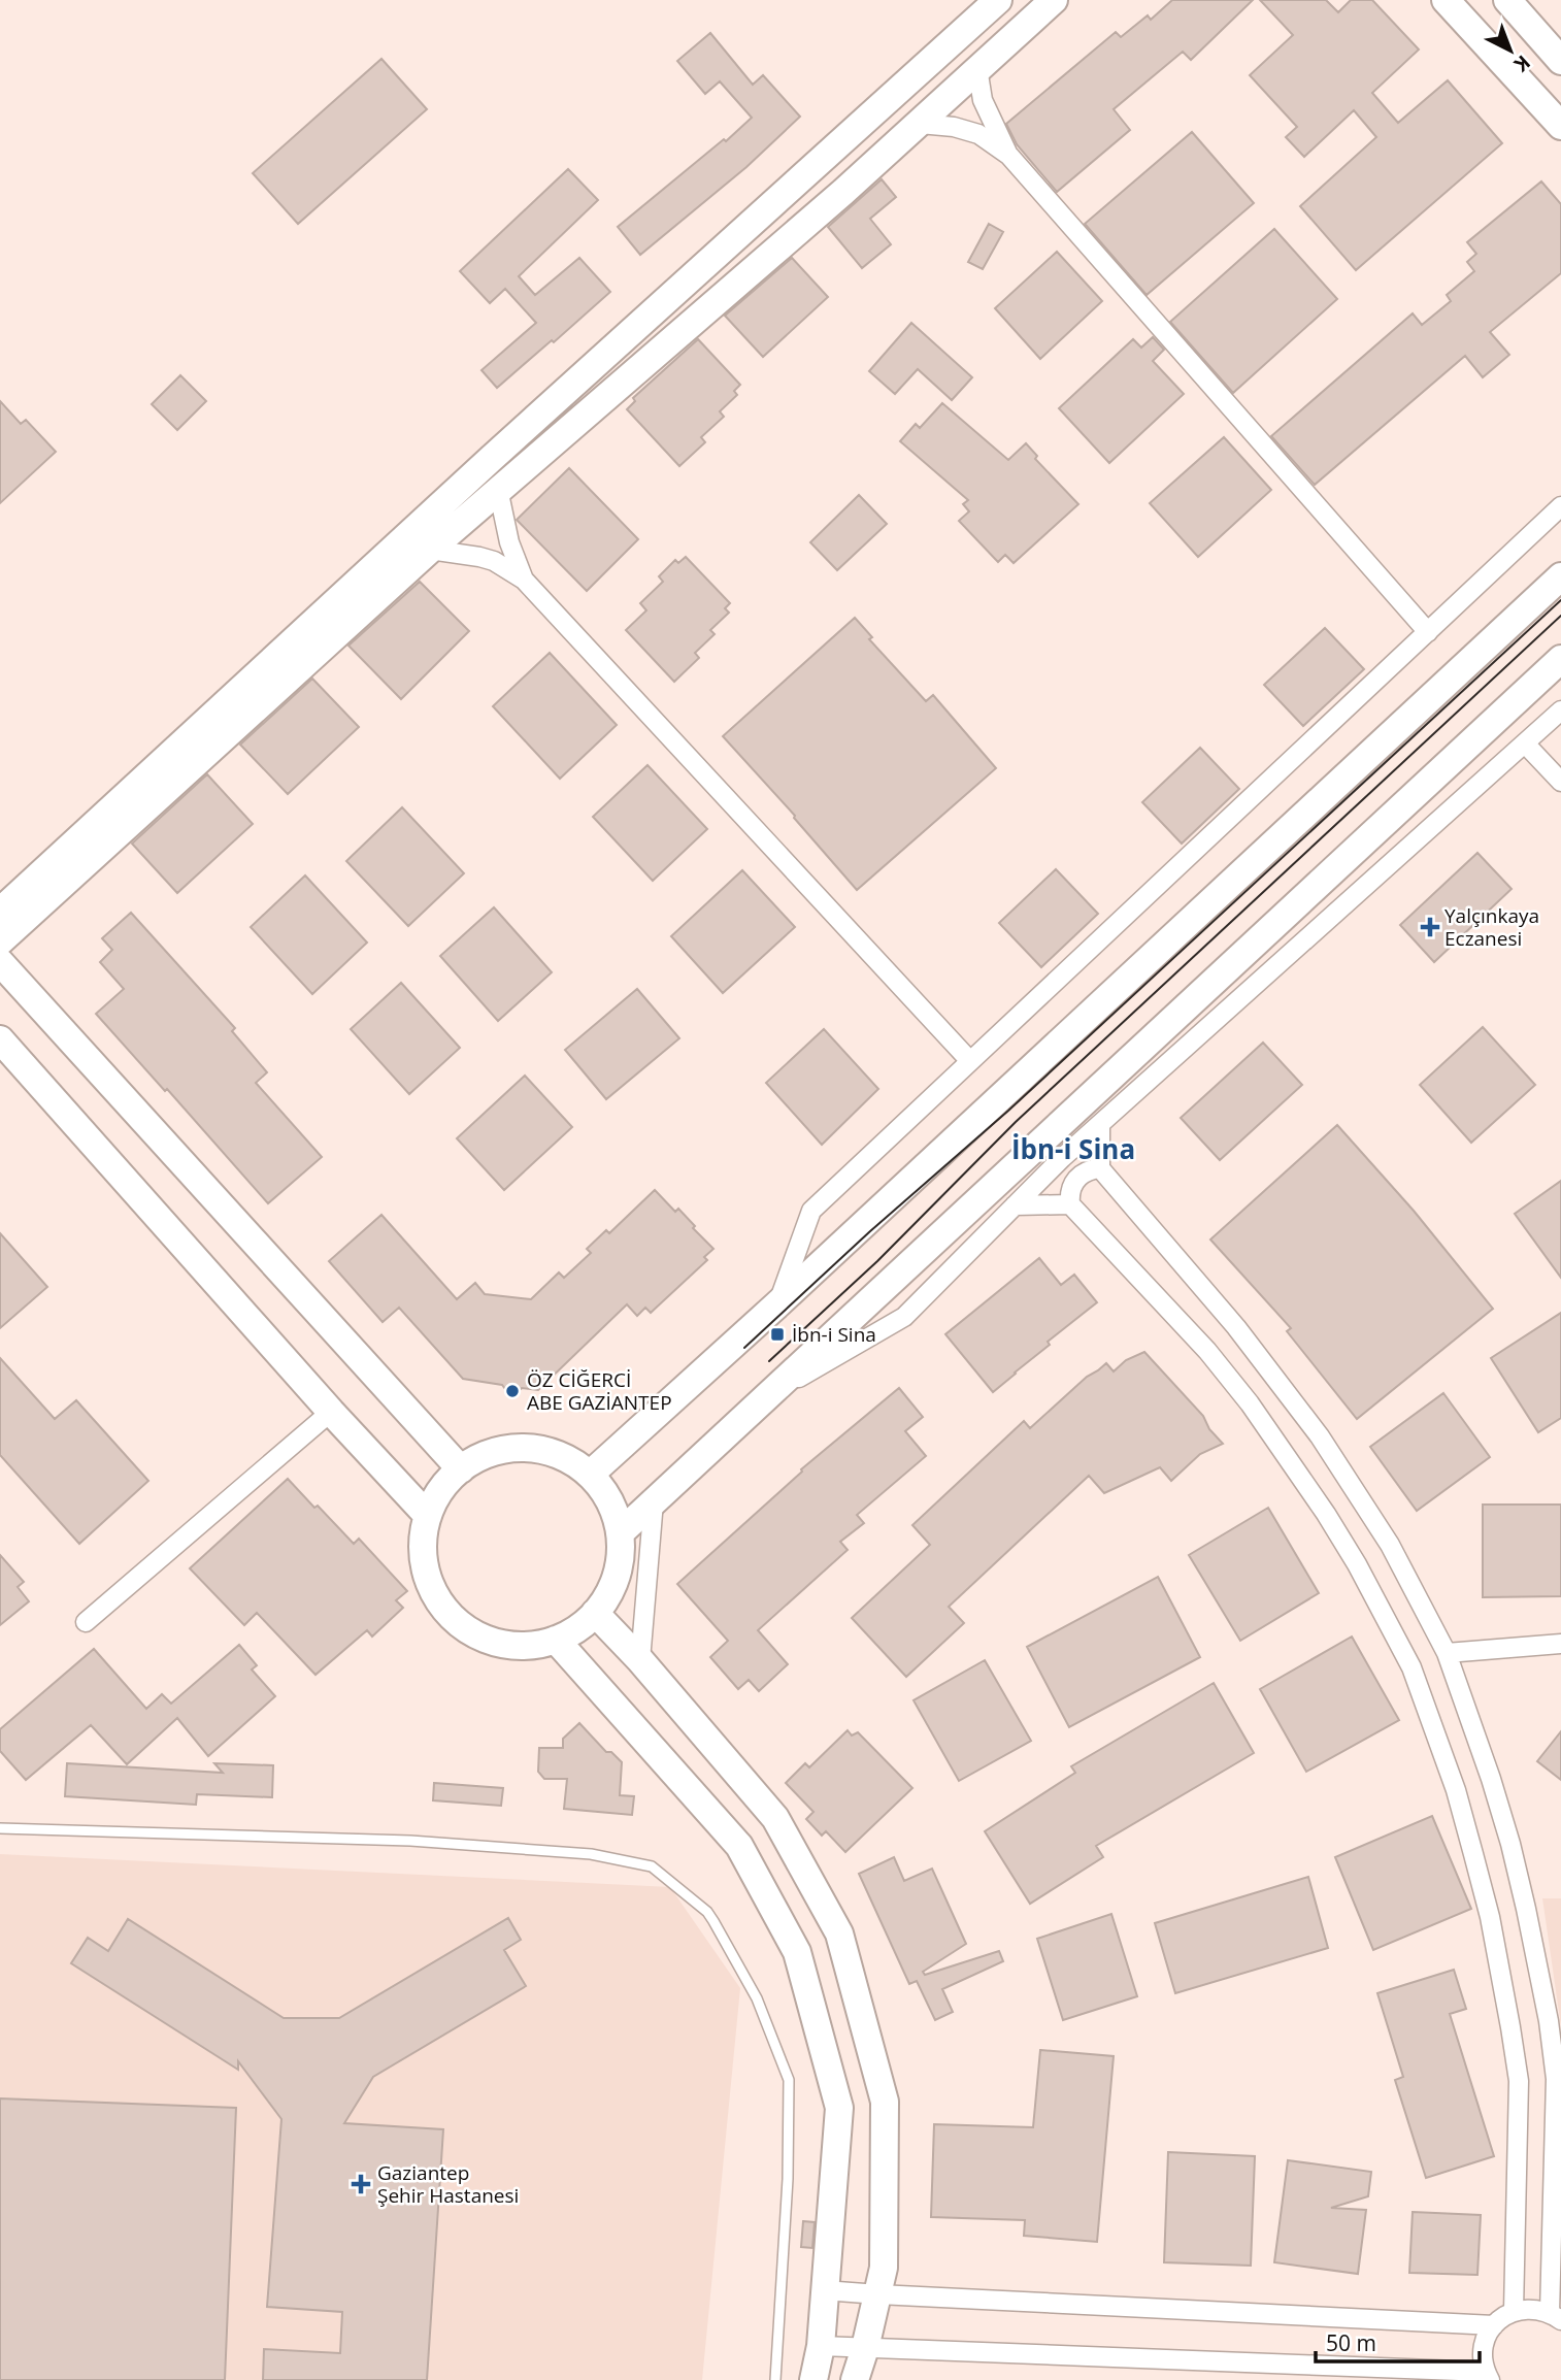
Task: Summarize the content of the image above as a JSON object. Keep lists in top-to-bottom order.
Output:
{
  "districts": ["İbn-i Sina"],
  "places": {
    "health": ["Yalçınkaya Eczanesi", "Gaziantep Şehir Hastanesi"],
    "transit": ["İbn-i Sina"],
    "other": ["ÖZ CİĞERCİ ABE GAZİANTEP"]
  },
  "scale_bar": "50 m",
  "north": "bottom right"
}
